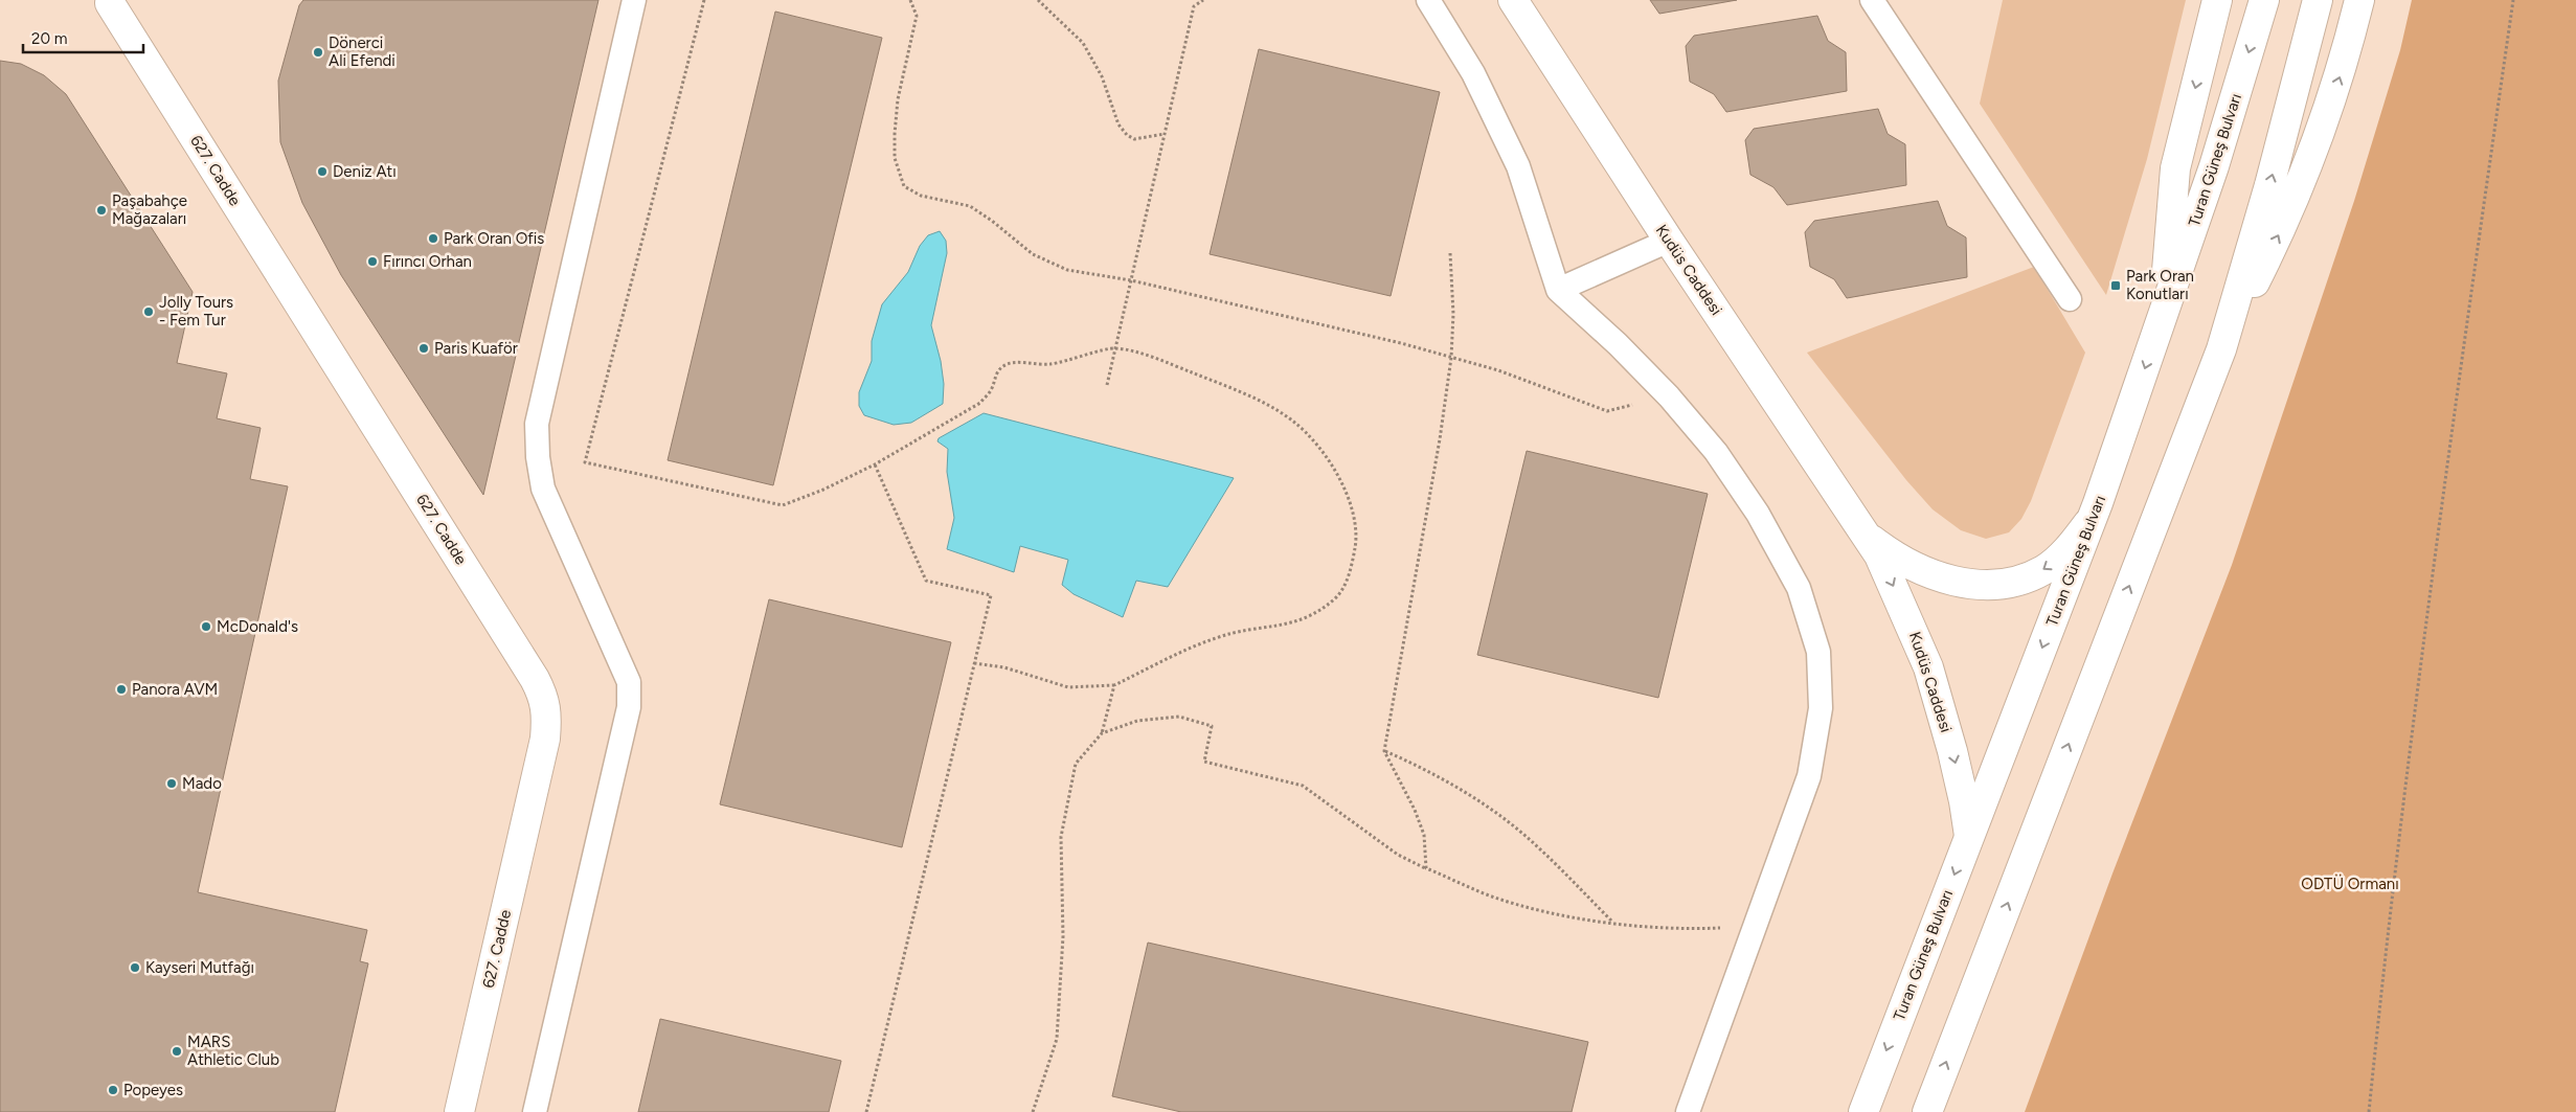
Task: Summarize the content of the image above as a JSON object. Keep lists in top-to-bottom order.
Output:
{
  "streets": {
    "main road": ["Turan Güneş Bulvarı", "627. Cadde", "Kudüs Caddesi"]
  },
  "crossings": [
    ["Turan Güneş Bulvarı", "Kudüs Caddesi"]
  ],
  "parks": ["ODTÜ Ormanı"],
  "places": {
    "other": [
      "Dönerci Ali Efendi",
      "Deniz Atı",
      "Paşabahçe Mağazaları",
      "Park Oran Ofis",
      "Fırıncı Orhan",
      "Jolly Tours - Fem Tur",
      "Paris Kuaför",
      "McDonald's",
      "Panora AVM",
      "Mado",
      "Kayseri Mutfağı",
      "MARS Athletic Club",
      "Popeyes"
    ],
    "transit": ["Park Oran Konutları"]
  },
  "scale_bar": "20 m"
}
